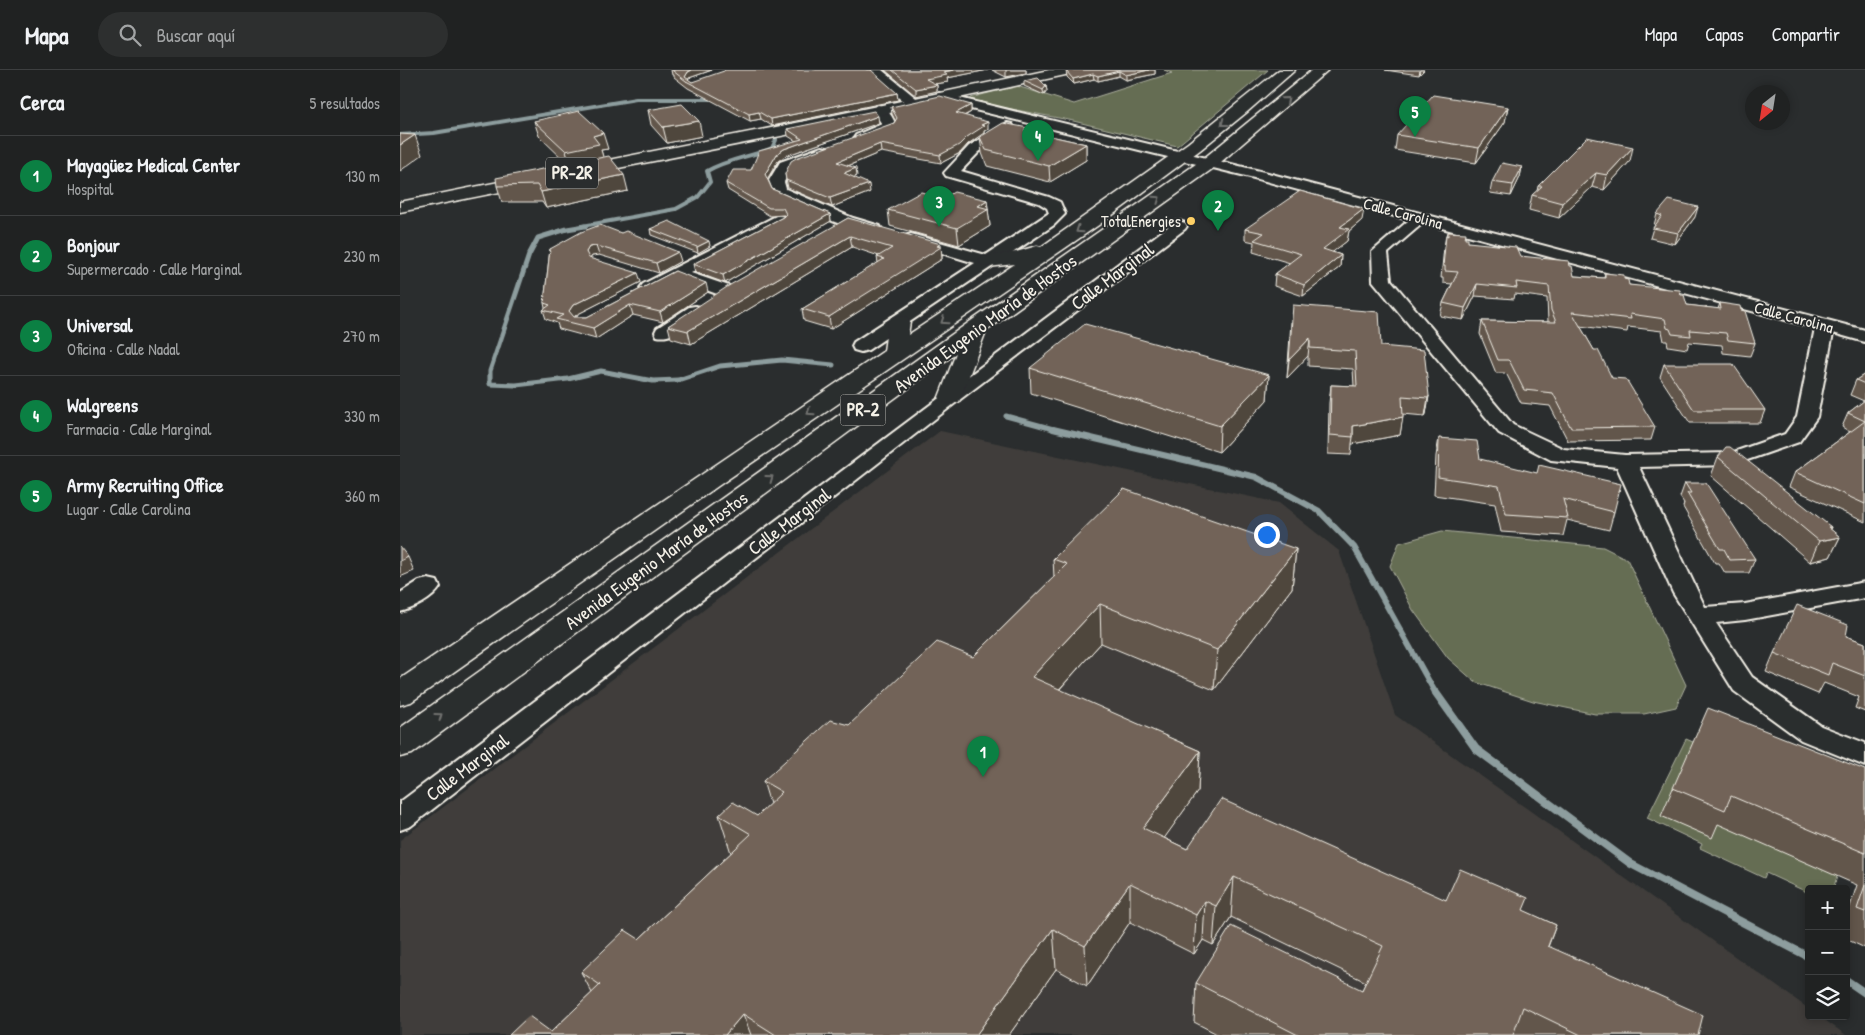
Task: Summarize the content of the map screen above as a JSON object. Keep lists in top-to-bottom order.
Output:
{
  "streets": {
    "main road": ["PR-2R", "Avenida Eugenio María de Hostos", "PR-2"],
    "street": ["Calle Carolina", "Calle Marginal"]
  },
  "crossings": [
    ["PR-2R", "Calle Carolina"],
    ["Calle Carolina", "Avenida Eugenio María de Hostos"]
  ],
  "places": ["TotalEnergies"],
  "north": "bottom left",
  "page": {
    "header": "Mapa",
    "search": "Buscar aquí",
    "nav": ["Mapa", "Capas", "Compartir"],
    "heading": ["Cerca", "5 resultados"],
    "pins": [
      "5",
      "4",
      "3",
      "2",
      "1"
    ],
    "list": [
      {
        "mark": "1",
        "name": "Mayagüez Medical Center",
        "note": "Hospital",
        "value": "130 m"
      },
      {
        "mark": "2",
        "name": "Bonjour",
        "note": "Supermercado · Calle Marginal",
        "value": "230 m"
      },
      {
        "mark": "3",
        "name": "Universal",
        "note": "Oficina · Calle Nadal",
        "value": "270 m"
      },
      {
        "mark": "4",
        "name": "Walgreens",
        "note": "Farmacia · Calle Marginal",
        "value": "330 m"
      },
      {
        "mark": "5",
        "name": "Army Recruiting Office",
        "note": "Lugar · Calle Carolina",
        "value": "360 m"
      }
    ],
    "map_buttons": ["+", "−"]
  }
}
